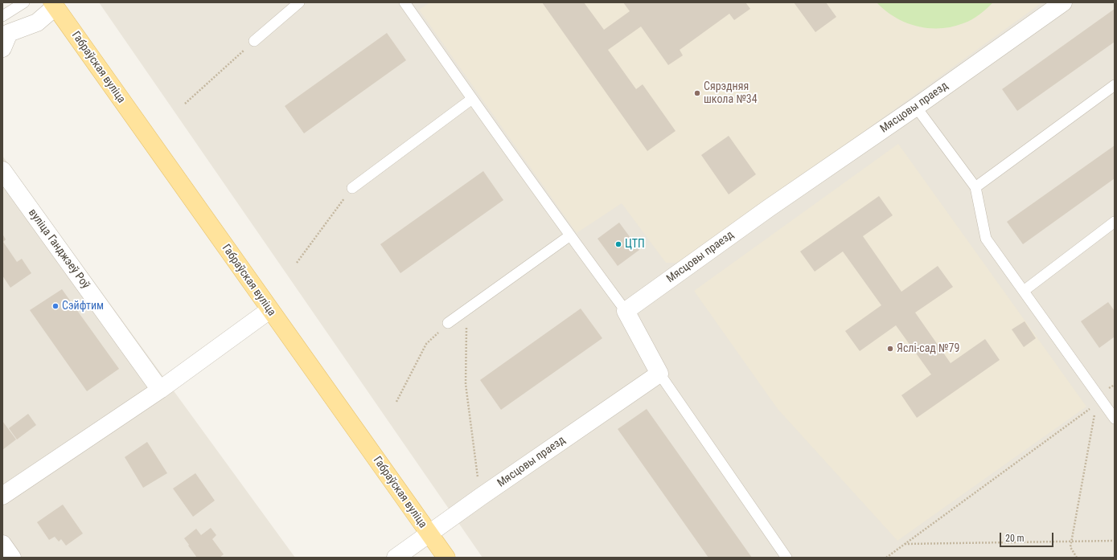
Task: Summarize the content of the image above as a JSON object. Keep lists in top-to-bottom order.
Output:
{
  "streets": {
    "main road": ["Габраўская вуліца"],
    "street": ["Мясцовы праезд", "вуліца Ганджэеў Роў"]
  },
  "crossings": [
    ["Габраўская вуліца", "Мясцовы праезд"]
  ],
  "places": [
    "Сярэдняя школа №34",
    "ЦТП",
    "Сэйфтим",
    "Яслі-сад №79"
  ],
  "scale_bar": "20 m"
}
